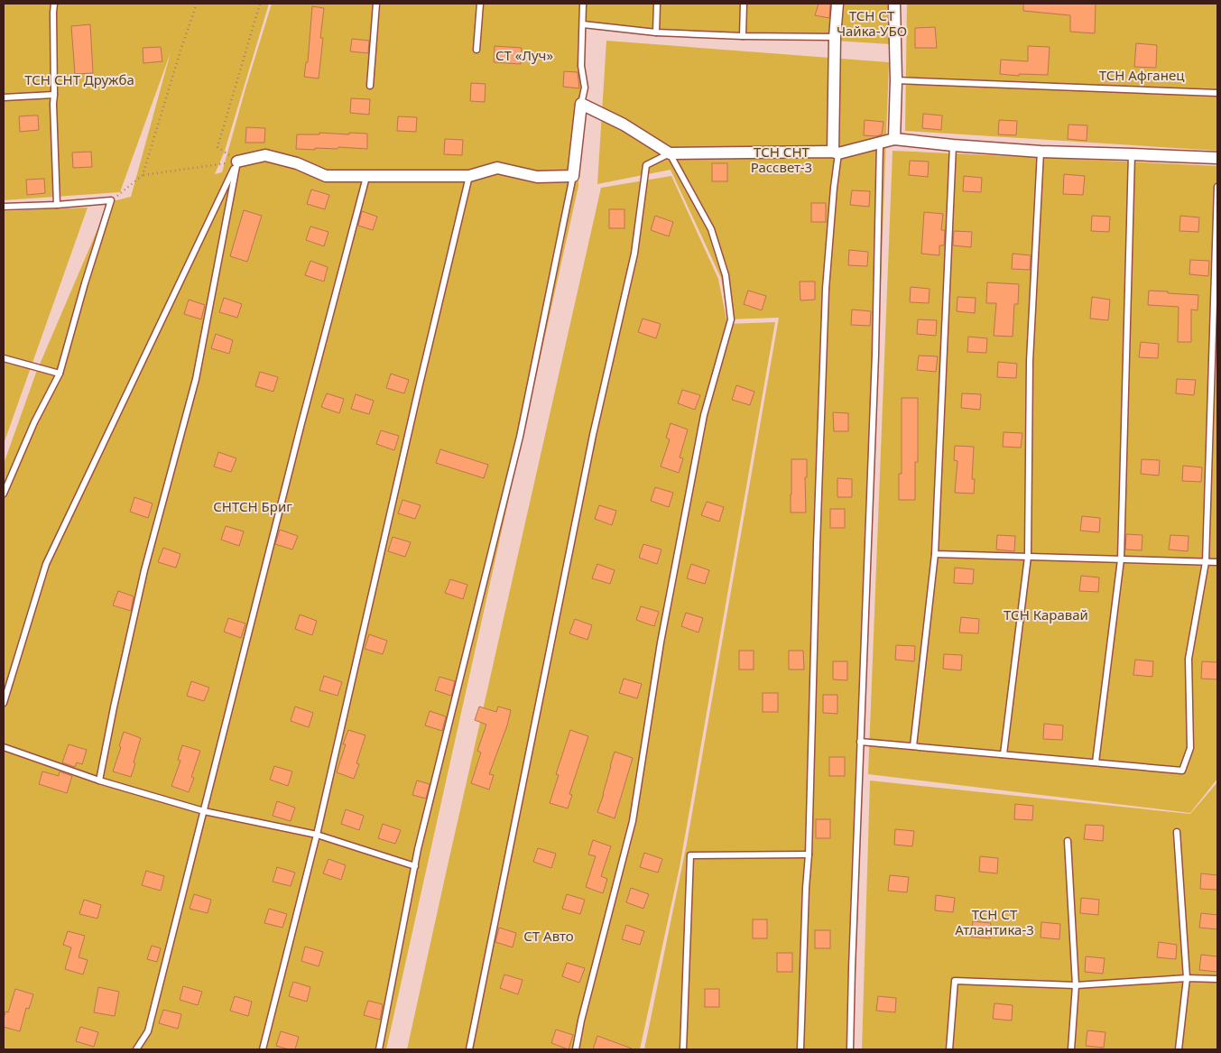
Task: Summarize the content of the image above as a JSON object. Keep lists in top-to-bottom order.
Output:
{
  "parks": [
    "ТСН СТ Чайка-УБО",
    "СТ «Луч»",
    "ТСН Афганец",
    "ТСН СНТ Дружба",
    "ТСН СНТ Рассвет-3",
    "СНТСН Бриг",
    "ТСН Каравай",
    "ТСН СТ Атлантика-3",
    "СТ Авто"
  ]
}
